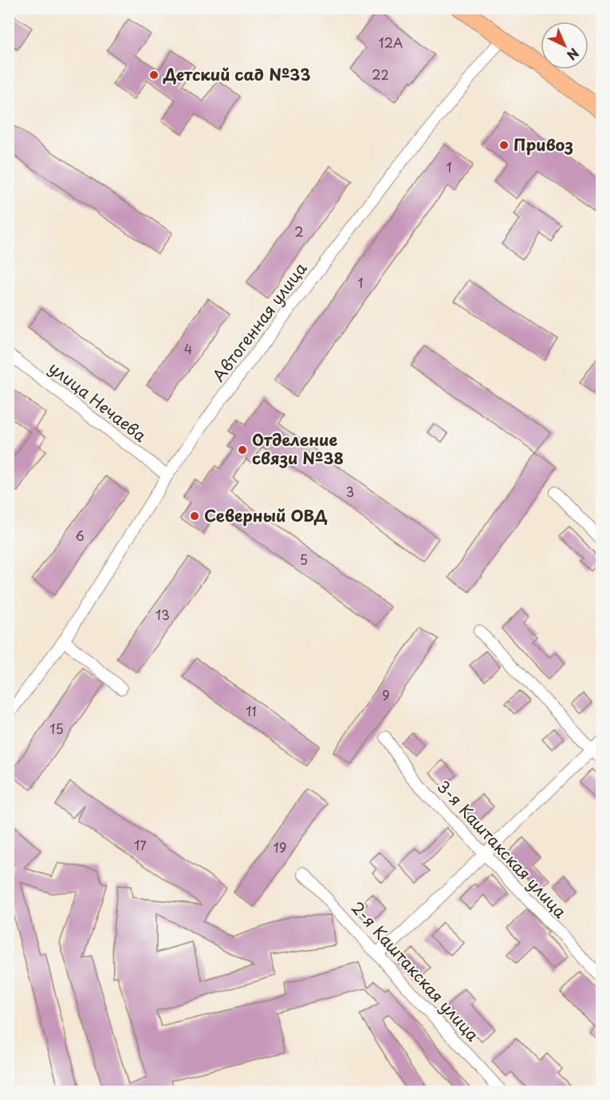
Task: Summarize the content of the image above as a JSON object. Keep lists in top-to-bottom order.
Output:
{
  "streets": {
    "street": [
      "Автогенная улица",
      "улица Нечаева",
      "3-я Каштакская улица",
      "2-я Каштакская улица"
    ]
  },
  "crossings": [
    ["Автогенная улица", "улица Нечаева"]
  ],
  "places": [
    "Детский сад №33",
    "Привоз",
    "Отделение связи №38",
    "Северный ОВД"
  ],
  "house_numbers": [
    "12А",
    "22",
    "1",
    "2",
    "1",
    "4",
    "3",
    "6",
    "5",
    "13",
    "9",
    "11",
    "15",
    "17",
    "19"
  ],
  "north": "bottom right"
}
